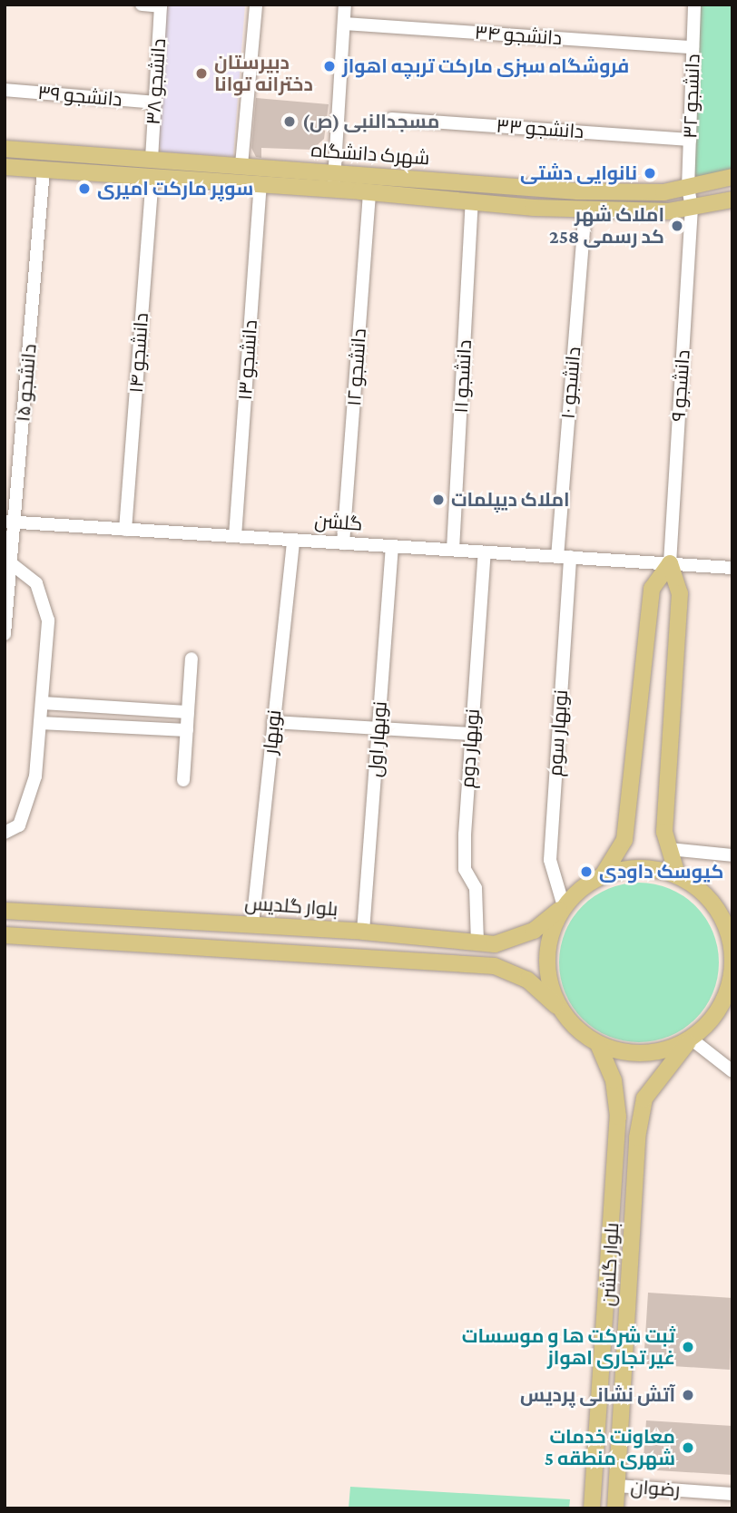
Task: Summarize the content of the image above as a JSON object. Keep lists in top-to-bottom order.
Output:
{
  "streets": {
    "main road": ["شهرک دانشگاه", "بلوار گلدیس", "بلوار گلشن"],
    "street": [
      "دانشجو ۳۴",
      "دانشجو ۳۸",
      "دانشجو ۳۹",
      "دانشجو ۳۲",
      "دانشجو ۳۳",
      "دانشجو ۱۴",
      "دانشجو ۱۳",
      "دانشجو ۱۲",
      "دانشجو ۱۱",
      "دانشجو ۱۵",
      "دانشجو ۱۰",
      "دانشجو ۹",
      "گلشن",
      "نوبهار",
      "نوبهار سوم",
      "نوبهار اول",
      "نوبهار دوم",
      "رضوان"
    ]
  },
  "crossings": [
    ["دانشجو ۳۴", "دانشجو ۳۲"],
    ["دانشجو ۳۸", "دانشجو ۳۹"],
    ["دانشجو ۳۸", "شهرک دانشگاه"],
    ["دانشجو ۳۲", "دانشجو ۳۳"],
    ["دانشجو ۳۲", "شهرک دانشگاه"],
    ["دانشجو ۳۲", "دانشجو ۹"],
    ["شهرک دانشگاه", "دانشجو ۱۴"],
    ["شهرک دانشگاه", "دانشجو ۱۳"],
    ["شهرک دانشگاه", "دانشجو ۱۲"],
    ["شهرک دانشگاه", "دانشجو ۱۱"],
    ["شهرک دانشگاه", "دانشجو ۱۵"],
    ["شهرک دانشگاه", "دانشجو ۱۰"],
    ["شهرک دانشگاه", "دانشجو ۹"],
    ["دانشجو ۱۴", "گلشن"],
    ["دانشجو ۱۳", "گلشن"],
    ["دانشجو ۱۲", "گلشن"],
    ["دانشجو ۱۱", "گلشن"],
    ["دانشجو ۱۵", "گلشن"],
    ["دانشجو ۱۰", "گلشن"],
    ["دانشجو ۱۰", "نوبهار سوم"],
    ["دانشجو ۹", "گلشن"],
    ["گلشن", "نوبهار"],
    ["گلشن", "نوبهار سوم"],
    ["گلشن", "نوبهار اول"],
    ["گلشن", "نوبهار دوم"],
    ["نوبهار", "بلوار گلدیس"],
    ["نوبهار سوم", "بلوار گلدیس"],
    ["نوبهار سوم", "بلوار گلشن"],
    ["نوبهار اول", "بلوار گلدیس"],
    ["نوبهار دوم", "بلوار گلدیس"],
    ["بلوار گلدیس", "بلوار گلشن"],
    ["بلوار گلشن", "رضوان"]
  ],
  "places": [
    "فروشگاه سبزی مارکت تربچه اهواز",
    "دبیرستان دخترانه توانا",
    "مسجدالنبی (ص)",
    "نانوایی دشتی",
    "سوپر مارکت امیری",
    "املاک شهر کد رسمی 258",
    "املاک دیپلمات",
    "کیوسک داودی",
    "ثبت شرکت ها و موسسات غیر تجاری اهواز",
    "آتش نشانی پردیس",
    "معاونت خدمات شهری منطقه 5"
  ]
}
